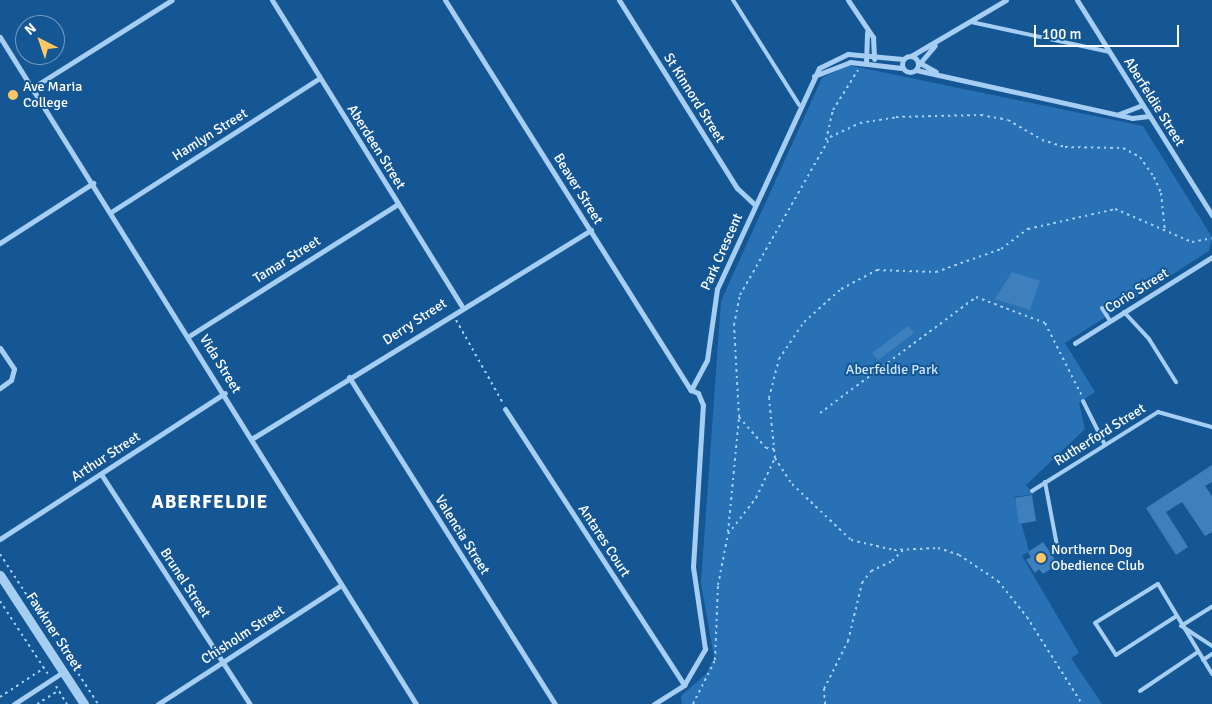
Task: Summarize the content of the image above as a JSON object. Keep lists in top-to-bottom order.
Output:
{
  "streets": {
    "street": [
      "St Kinnord Street",
      "Aberfeldie Street",
      "Hamlyn Street",
      "Aberdeen Street",
      "Beaver Street",
      "Park Crescent",
      "Tamar Street",
      "Corio Street",
      "Derry Street",
      "Vida Street",
      "Arthur Street",
      "Valencia Street",
      "Antares Court",
      "Brunel Street",
      "Fawkner Street",
      "Chisholm Street"
    ],
    "lane": ["Rutherford Street"]
  },
  "crossings": [
    ["St Kinnord Street", "Park Crescent"],
    ["Hamlyn Street", "Aberdeen Street"],
    ["Hamlyn Street", "Vida Street"],
    ["Aberdeen Street", "Tamar Street"],
    ["Aberdeen Street", "Derry Street"],
    ["Beaver Street", "Park Crescent"],
    ["Beaver Street", "Derry Street"],
    ["Tamar Street", "Vida Street"],
    ["Derry Street", "Vida Street"],
    ["Derry Street", "Valencia Street"],
    ["Vida Street", "Arthur Street"],
    ["Vida Street", "Chisholm Street"],
    ["Arthur Street", "Brunel Street"],
    ["Brunel Street", "Chisholm Street"]
  ],
  "districts": ["ABERFELDIE"],
  "parks": ["Aberfeldie Park"],
  "places": ["Ave Maria College", "Northern Dog Obedience Club"],
  "scale_bar": "100 m",
  "north": "top left"
}
